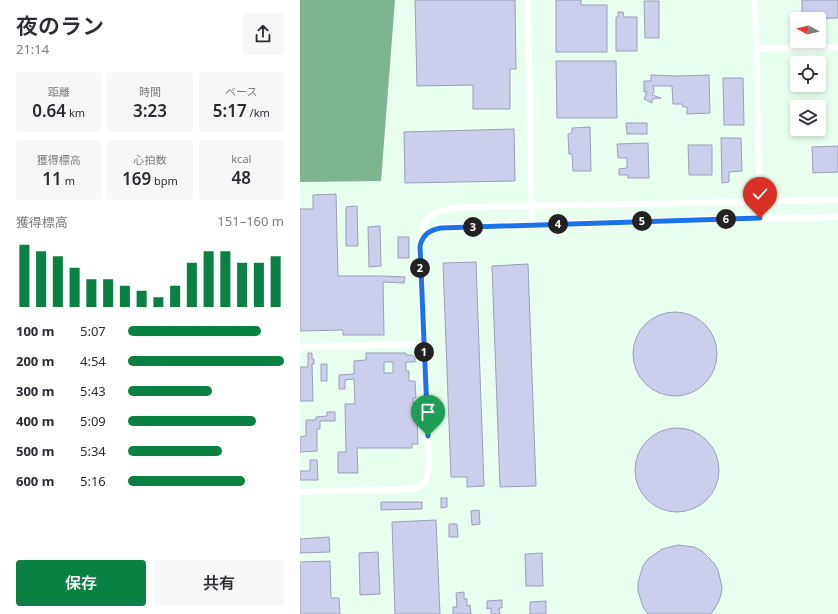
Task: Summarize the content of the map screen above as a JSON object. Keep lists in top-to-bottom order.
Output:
{
  "north": "left",
  "page": {
    "heading": ["夜のラン", "21:14"],
    "stats": [
      ["距離", "0.64 km"],
      ["時間", "3:23"],
      ["ペース", "5:17 /km"],
      ["獲得標高", "11 m"],
      ["心拍数", "169 bpm"],
      ["kcal", "48"]
    ],
    "chart": ["獲得標高", "151–160 m"],
    "pins": [
      "6",
      "5",
      "4",
      "3",
      "2",
      "1"
    ],
    "list": [
      {
        "name": "100 m",
        "note": "5:07"
      },
      {
        "name": "200 m",
        "note": "4:54"
      },
      {
        "name": "300 m",
        "note": "5:43"
      },
      {
        "name": "400 m",
        "note": "5:09"
      },
      {
        "name": "500 m",
        "note": "5:34"
      },
      {
        "name": "600 m",
        "note": "5:16"
      }
    ],
    "buttons": ["保存", "共有"]
  }
}
